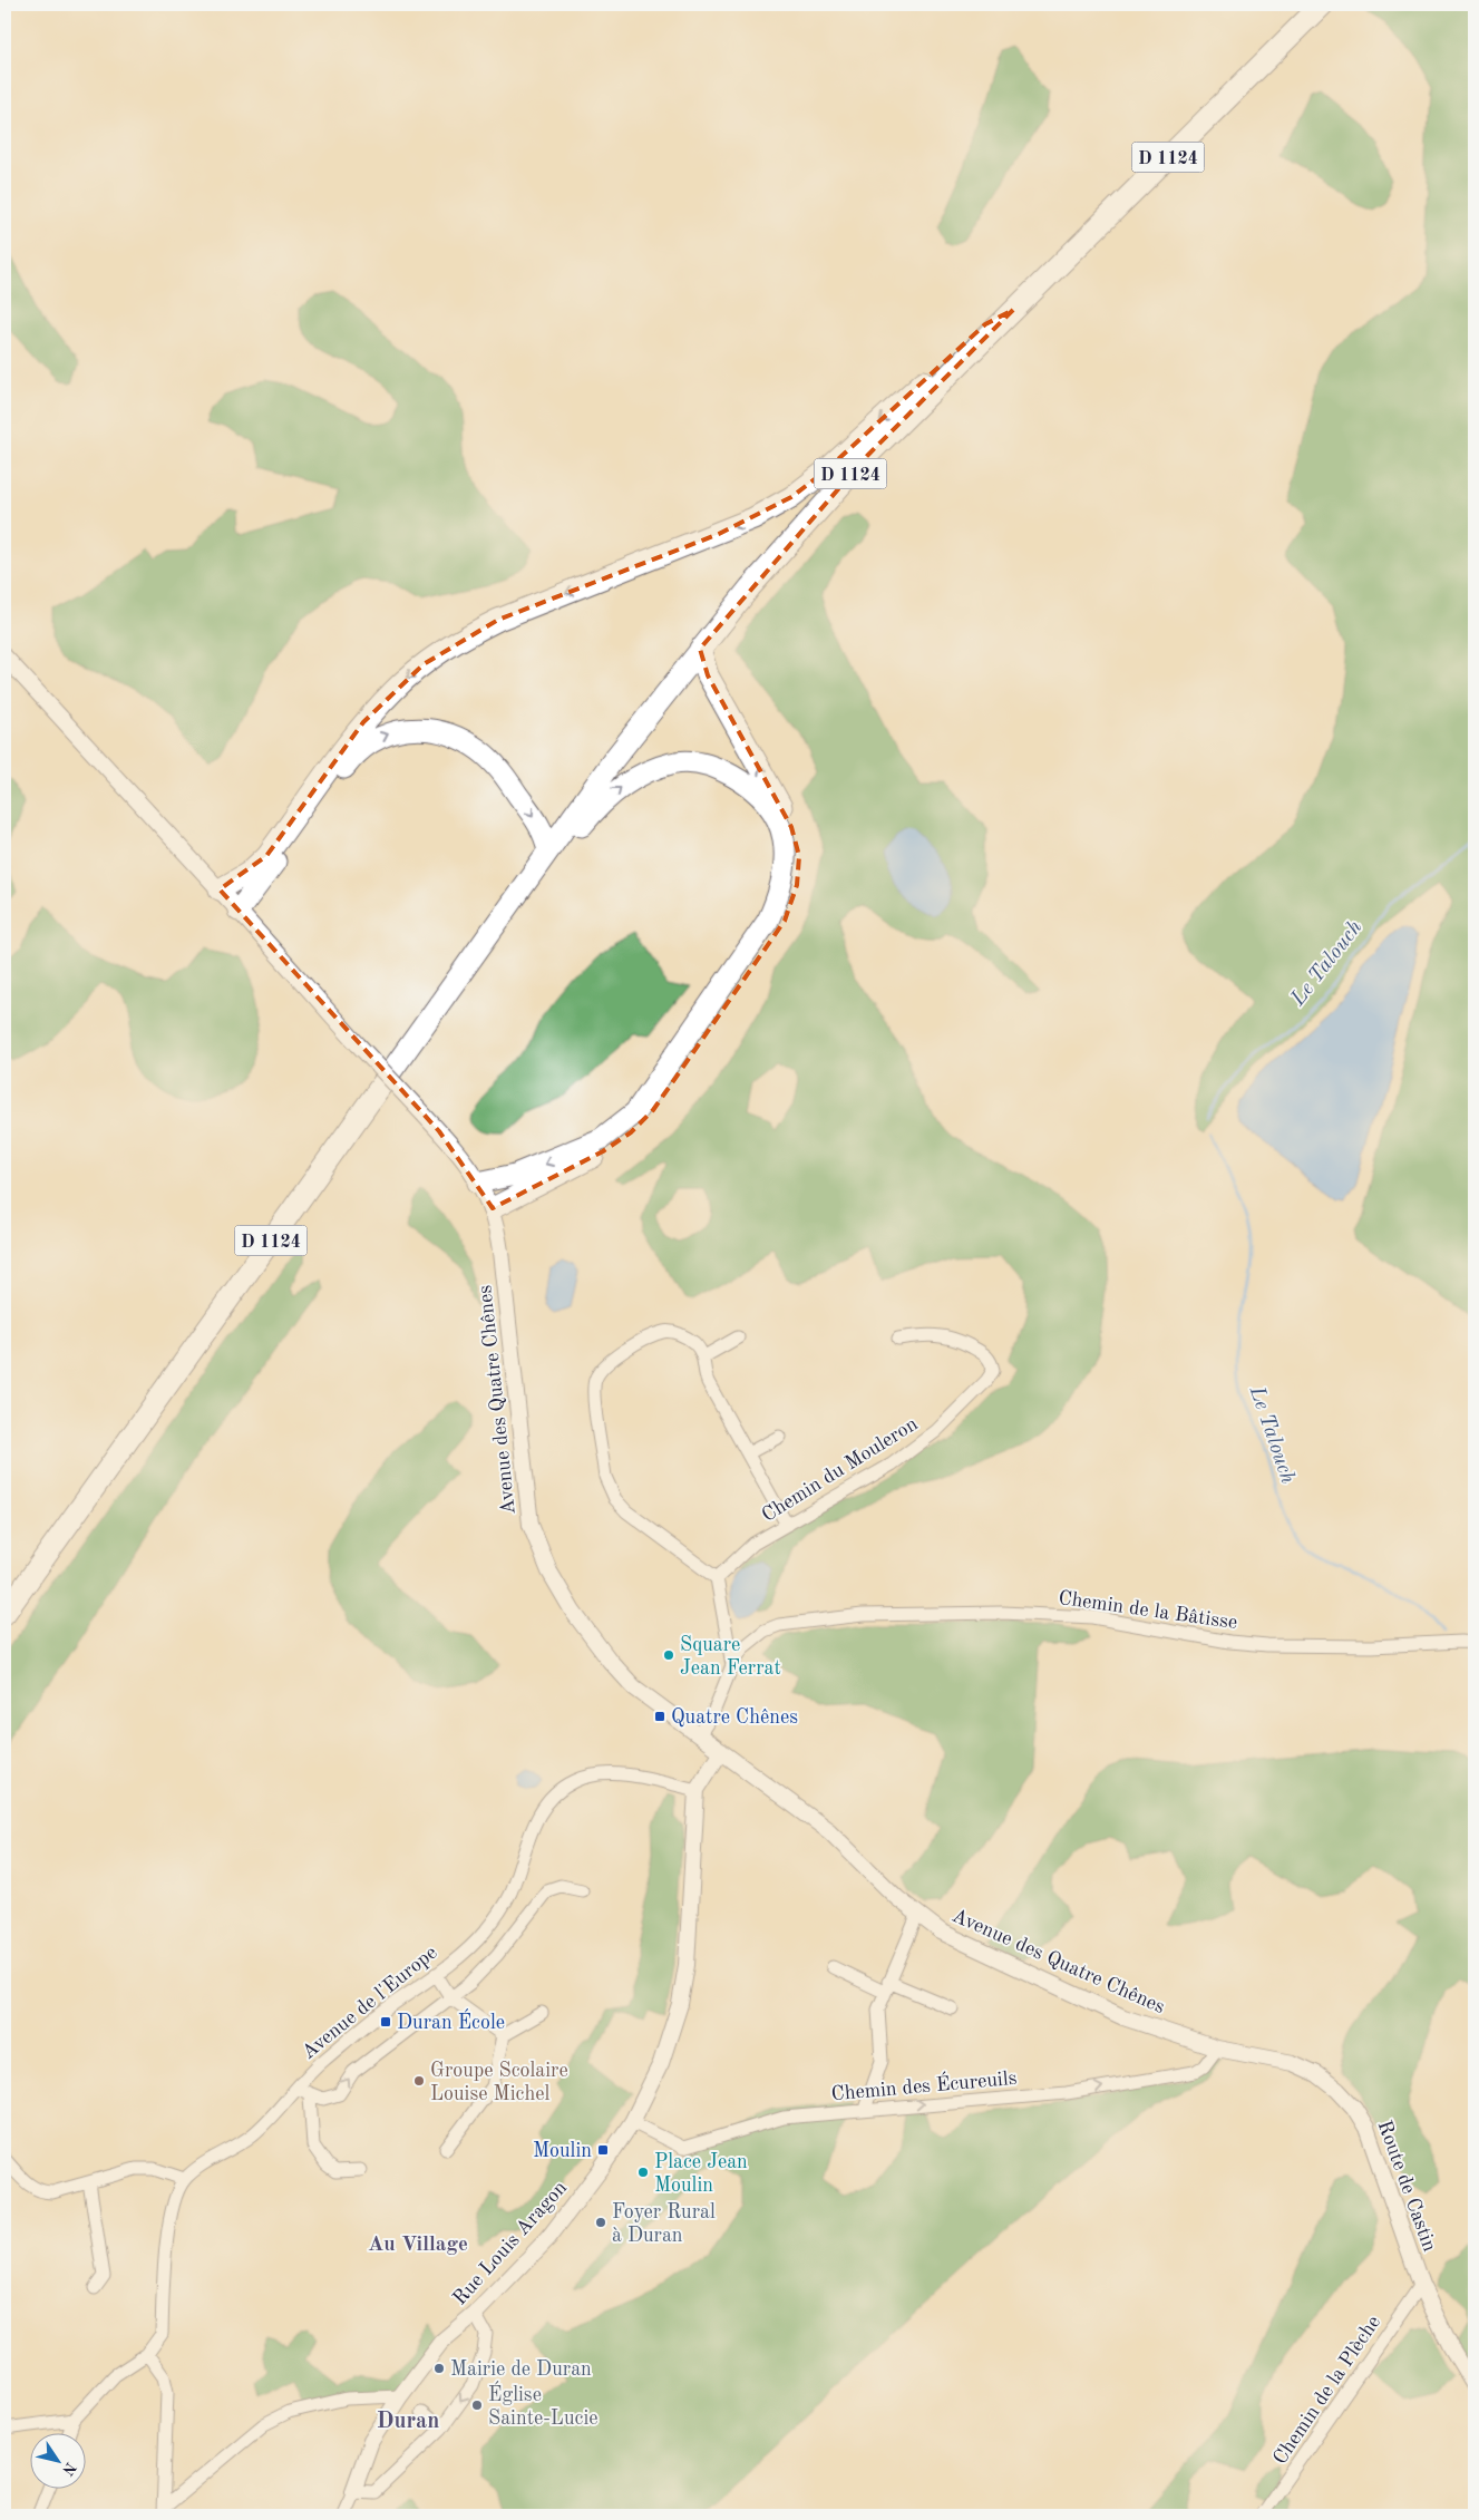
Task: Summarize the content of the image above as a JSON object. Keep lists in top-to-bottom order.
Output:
{
  "streets": {
    "highway": ["D 1124"],
    "street": [
      "Avenue des Quatre Chênes",
      "Chemin du Mouleron",
      "Chemin de la Bâtisse",
      "Avenue de l'Europe",
      "Chemin des Écureuils",
      "Route de Castin",
      "Rue Louis Aragon",
      "Chemin de la Plèche"
    ]
  },
  "crossings": [
    ["Avenue des Quatre Chênes", "Chemin des Écureuils"],
    ["Avenue des Quatre Chênes", "Route de Castin"],
    ["Avenue des Quatre Chênes", "Rue Louis Aragon"],
    ["Avenue de l'Europe", "Rue Louis Aragon"],
    ["Chemin des Écureuils", "Route de Castin"],
    ["Chemin des Écureuils", "Rue Louis Aragon"],
    ["Route de Castin", "Chemin de la Plèche"]
  ],
  "one_way": ["Chemin des Écureuils"],
  "districts": ["Au Village", "Duran"],
  "water": ["Le Talouch"],
  "places": {
    "other": [
      "Square Jean Ferrat",
      "Groupe Scolaire Louise Michel",
      "Place Jean Moulin",
      "Foyer Rural à Duran",
      "Mairie de Duran",
      "Église Sainte-Lucie"
    ],
    "transit": ["Quatre Chênes", "Duran École", "Moulin"]
  },
  "north": "bottom right"
}
